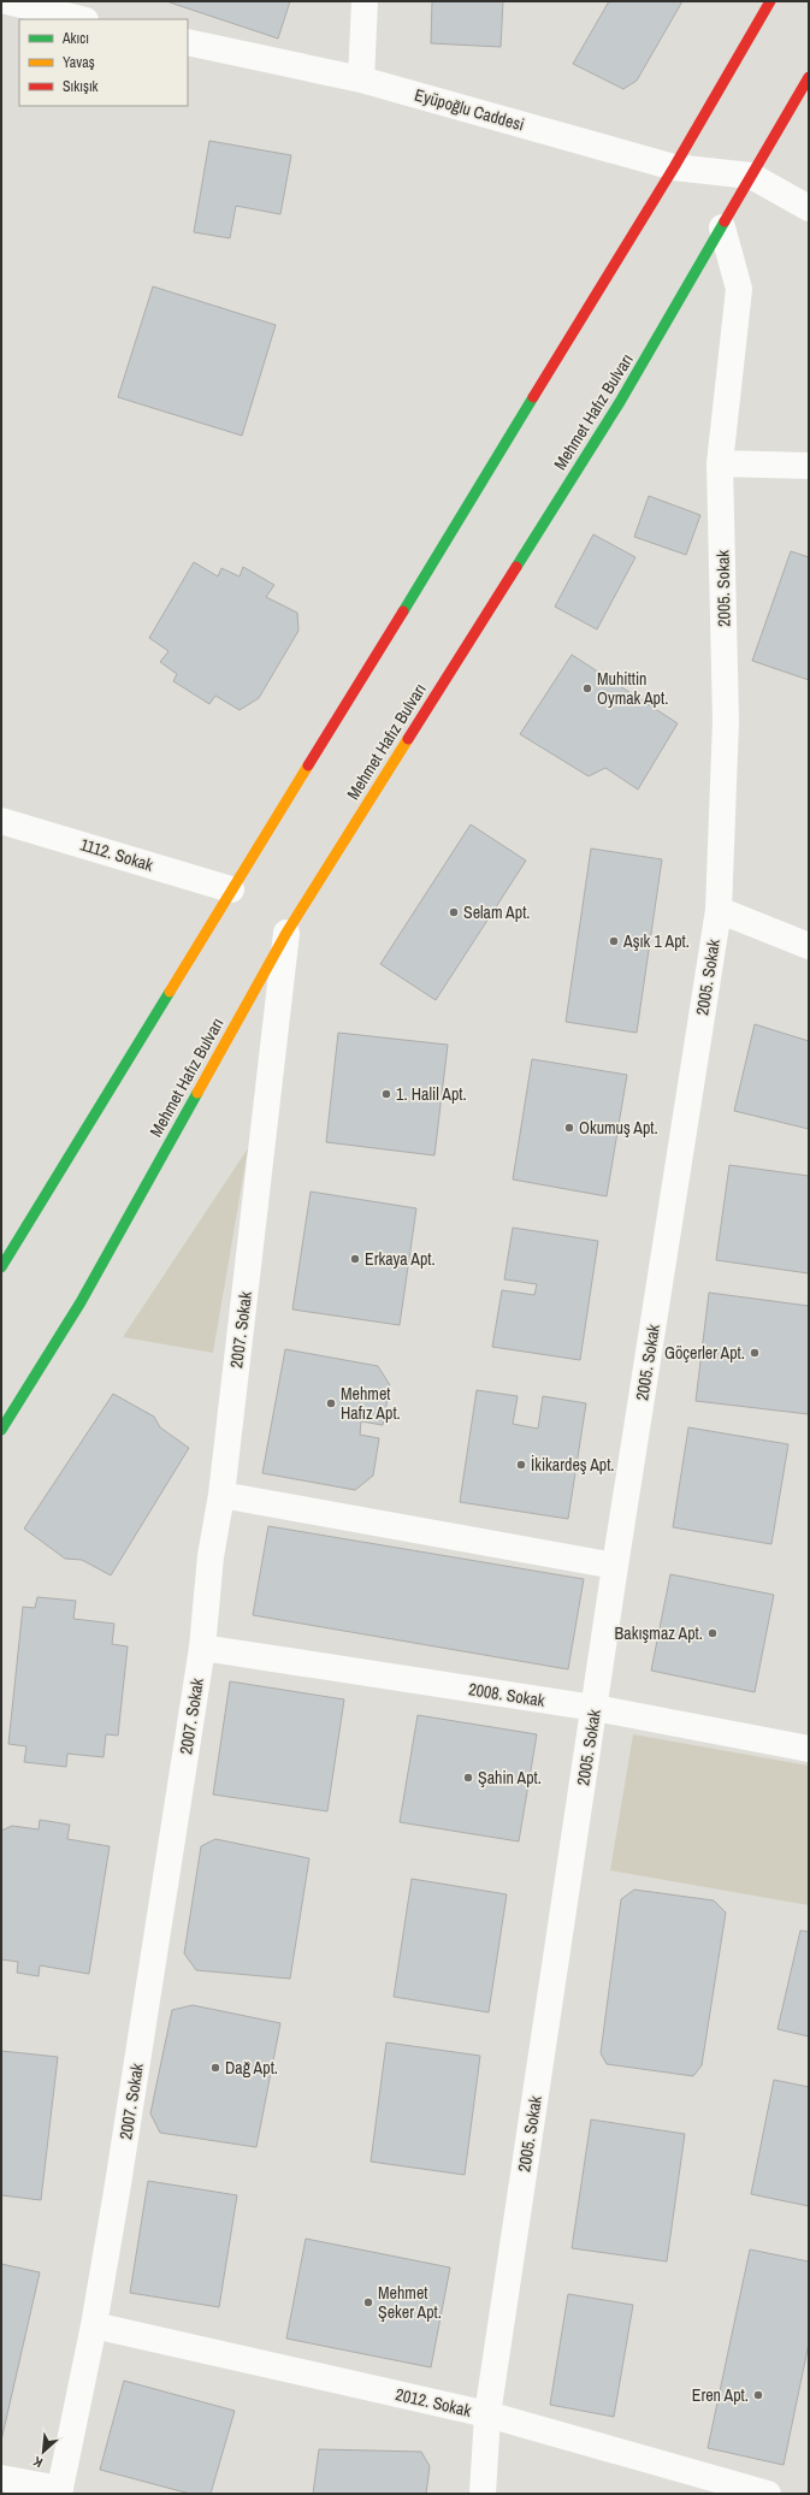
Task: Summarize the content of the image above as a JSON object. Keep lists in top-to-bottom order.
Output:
{
  "streets": {
    "main road": ["Mehmet Hafız Bulvarı"],
    "street": [
      "Eyüpoğlu Caddesi",
      "2005. Sokak",
      "1112. Sokak",
      "2007. Sokak",
      "2008. Sokak",
      "2012. Sokak"
    ]
  },
  "crossings": [
    ["Eyüpoğlu Caddesi", "Mehmet Hafız Bulvarı"],
    ["Mehmet Hafız Bulvarı", "2005. Sokak"],
    ["Mehmet Hafız Bulvarı", "2007. Sokak"],
    ["2005. Sokak", "2008. Sokak"],
    ["2005. Sokak", "2012. Sokak"],
    ["2007. Sokak", "2008. Sokak"],
    ["2007. Sokak", "2012. Sokak"]
  ],
  "places": [
    "Muhittin Oymak Apt.",
    "Selam Apt.",
    "Aşık 1 Apt.",
    "1. Halil Apt.",
    "Okumuş Apt.",
    "Erkaya Apt.",
    "Göçerler Apt.",
    "Mehmet Hafız Apt.",
    "İkikardeş Apt.",
    "Bakışmaz Apt.",
    "Şahin Apt.",
    "Dağ Apt.",
    "Mehmet Şeker Apt.",
    "Eren Apt."
  ],
  "legend": ["Akıcı", "Yavaş", "Sıkışık"],
  "north": "bottom left"
}
